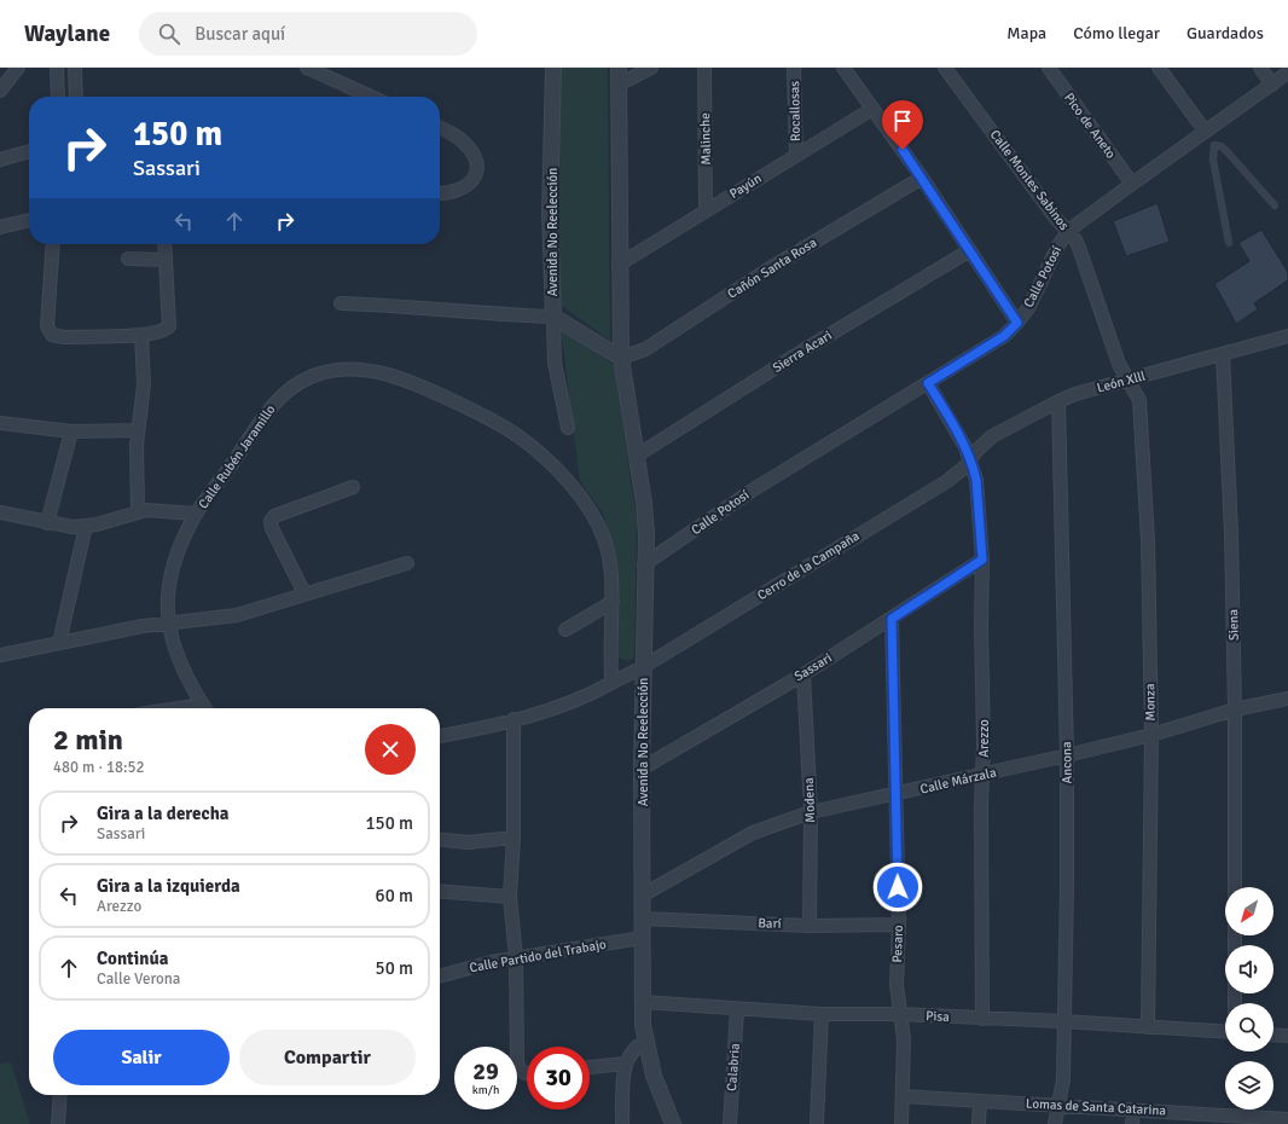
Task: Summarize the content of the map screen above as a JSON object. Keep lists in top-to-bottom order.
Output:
{
  "streets": {
    "street": [
      "Rocallosas",
      "Pico de Aneto",
      "Malinche",
      "Calle Montes Sabinos",
      "Payún",
      "Avenida No Reelección",
      "Cañón Santa Rosa",
      "Calle Potosí",
      "Sierra Acari",
      "León Xlll",
      "Calle Rubén Jaramillo",
      "Cerro de la Campaña",
      "Siena",
      "Sassari",
      "Monza",
      "Arezzo",
      "Ancona",
      "Calle Márzala",
      "Modena",
      "Barí",
      "Pesaro",
      "Calle Partido del Trabajo",
      "Pisa",
      "Calabria",
      "Lomas de Santa Catarina"
    ]
  },
  "crossings": [
    ["Rocallosas", "Payún"],
    ["Pico de Aneto", "Calle Potosí"],
    ["Malinche", "Payún"],
    ["Calle Montes Sabinos", "Calle Potosí"],
    ["Calle Montes Sabinos", "León Xlll"],
    ["Calle Montes Sabinos", "Monza"],
    ["Payún", "Avenida No Reelección"],
    ["Avenida No Reelección", "Cañón Santa Rosa"],
    ["Avenida No Reelección", "Calle Potosí"],
    ["Avenida No Reelección", "Sierra Acari"],
    ["Avenida No Reelección", "Cerro de la Campaña"],
    ["Avenida No Reelección", "Sassari"],
    ["Avenida No Reelección", "Calle Márzala"],
    ["Avenida No Reelección", "Barí"],
    ["Avenida No Reelección", "Calle Partido del Trabajo"],
    ["Avenida No Reelección", "Pisa"],
    ["Calle Potosí", "Arezzo"],
    ["León Xlll", "Cerro de la Campaña"],
    ["León Xlll", "Siena"],
    ["León Xlll", "Monza"],
    ["León Xlll", "Arezzo"],
    ["León Xlll", "Ancona"],
    ["Cerro de la Campaña", "Arezzo"],
    ["Siena", "Calle Márzala"],
    ["Sassari", "Arezzo"],
    ["Sassari", "Modena"],
    ["Sassari", "Pesaro"],
    ["Monza", "Calle Márzala"],
    ["Monza", "Pisa"],
    ["Arezzo", "Calle Márzala"],
    ["Arezzo", "Pisa"],
    ["Ancona", "Calle Márzala"],
    ["Ancona", "Pisa"],
    ["Ancona", "Lomas de Santa Catarina"],
    ["Calle Márzala", "Modena"],
    ["Calle Márzala", "Pesaro"],
    ["Modena", "Barí"],
    ["Barí", "Pesaro"],
    ["Pesaro", "Pisa"],
    ["Pesaro", "Lomas de Santa Catarina"],
    ["Pisa", "Calabria"]
  ],
  "north": "bottom left",
  "page": {
    "header": "Waylane",
    "search": "Buscar aquí",
    "nav": ["Mapa", "Cómo llegar", "Guardados"],
    "turn": ["150 m", "Sassari"],
    "heading": ["2 min", "480 m · 18:52"],
    "list": [
      {
        "name": "Gira a la derecha",
        "note": "Sassari",
        "value": "150 m"
      },
      {
        "name": "Gira a la izquierda",
        "note": "Arezzo",
        "value": "60 m"
      },
      {
        "name": "Continúa",
        "note": "Calle Verona",
        "value": "50 m"
      }
    ],
    "buttons": ["Salir", "Compartir"],
    "speed": "29 km/h",
    "limit": "30"
  }
}
